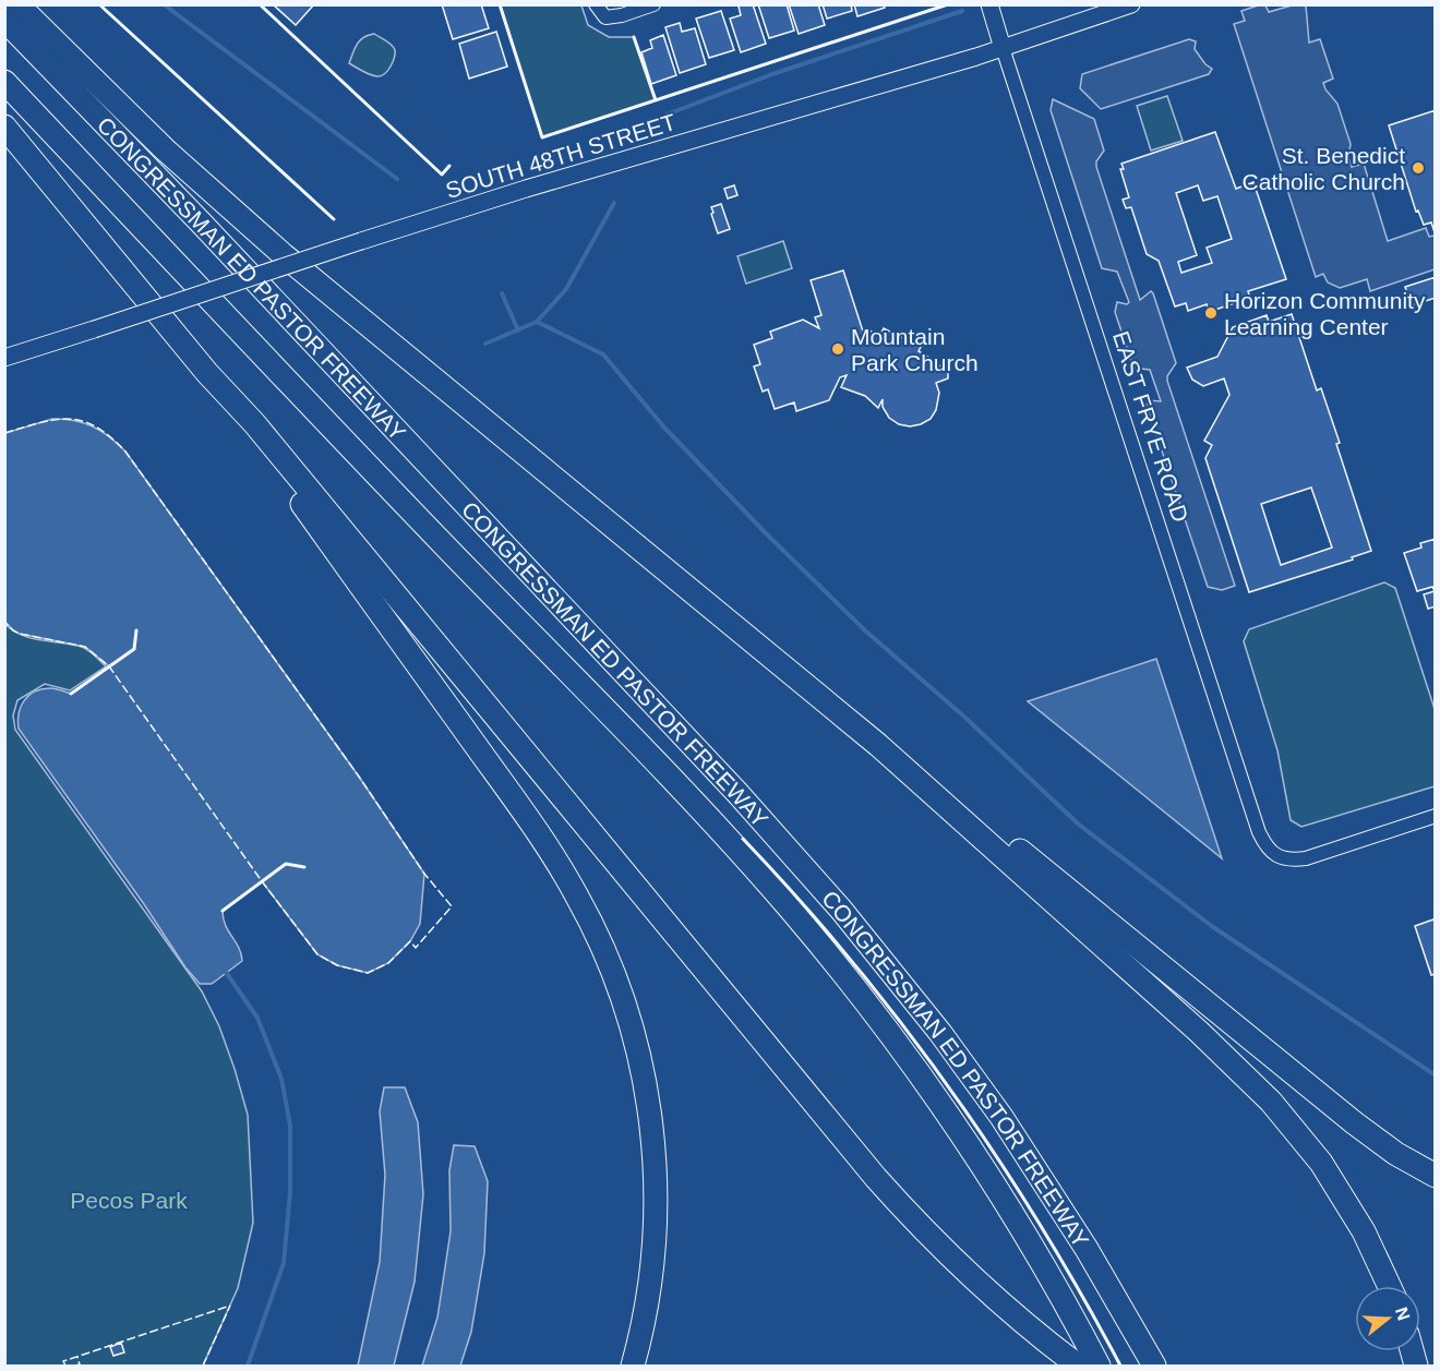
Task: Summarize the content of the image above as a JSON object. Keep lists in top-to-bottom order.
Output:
{
  "streets": {
    "highway": ["CONGRESSMAN ED PASTOR FREEWAY"],
    "street": ["SOUTH 48TH STREET", "EAST FRYE ROAD"]
  },
  "crossings": [
    ["SOUTH 48TH STREET", "EAST FRYE ROAD"]
  ],
  "parks": ["Pecos Park"],
  "places": ["St. Benedict Catholic Church", "Horizon Community Learning Center", "Mountain Park Church"],
  "north": "right"
}
